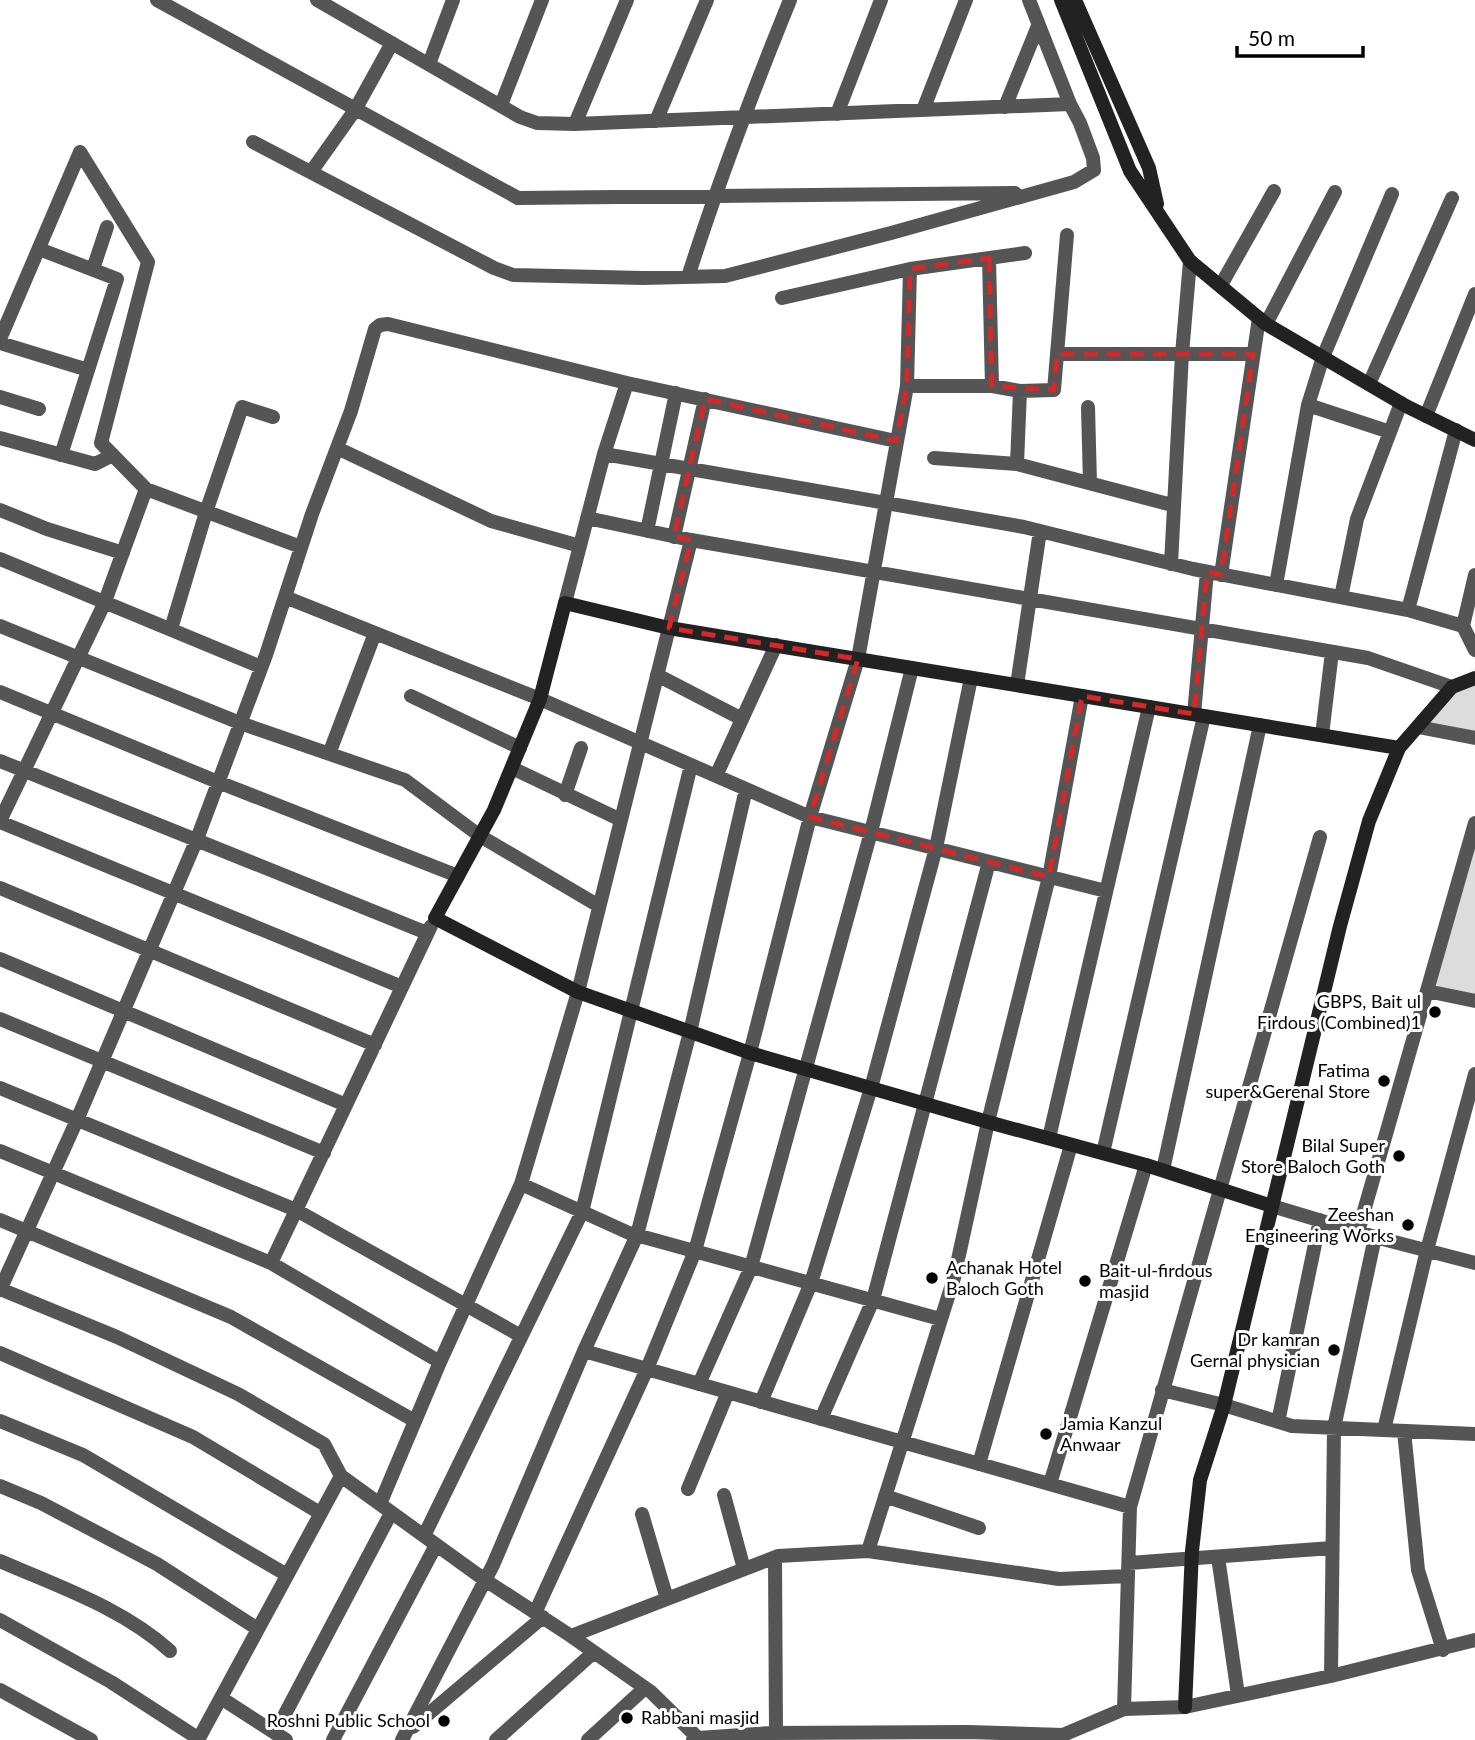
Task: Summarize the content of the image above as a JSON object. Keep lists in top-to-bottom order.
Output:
{
  "places": [
    "GBPS, Bait ul Firdous (Combined)1",
    "Fatima super&Gerenal Store",
    "Bilal Super Store Baloch Goth",
    "Zeeshan Engineering Works",
    "Achanak Hotel Baloch Goth",
    "Bait-ul-firdous masjid",
    "Dr kamran Gernal physician",
    "Jamia Kanzul Anwaar",
    "Rabbani masjid",
    "Roshni Public School"
  ],
  "scale_bar": "50 m"
}
